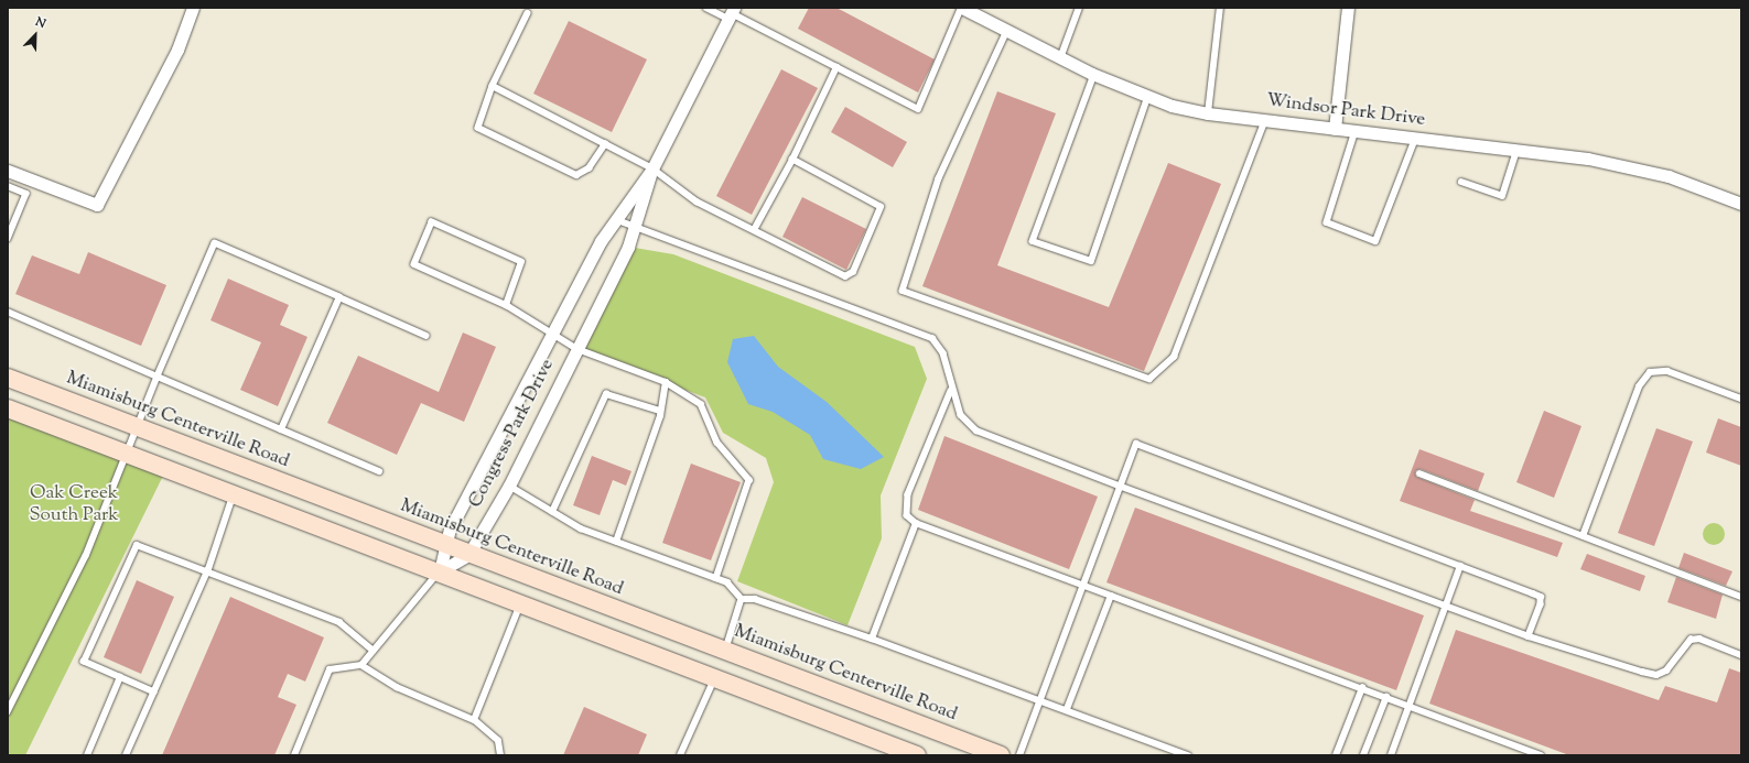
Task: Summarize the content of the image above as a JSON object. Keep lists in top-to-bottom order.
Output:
{
  "streets": {
    "main road": ["Miamisburg Centerville Road"],
    "street": ["Windsor Park Drive", "Congress Park Drive"]
  },
  "crossings": [
    ["Miamisburg Centerville Road", "Congress Park Drive"]
  ],
  "parks": ["Oak Creek South Park"],
  "north": "top right"
}
